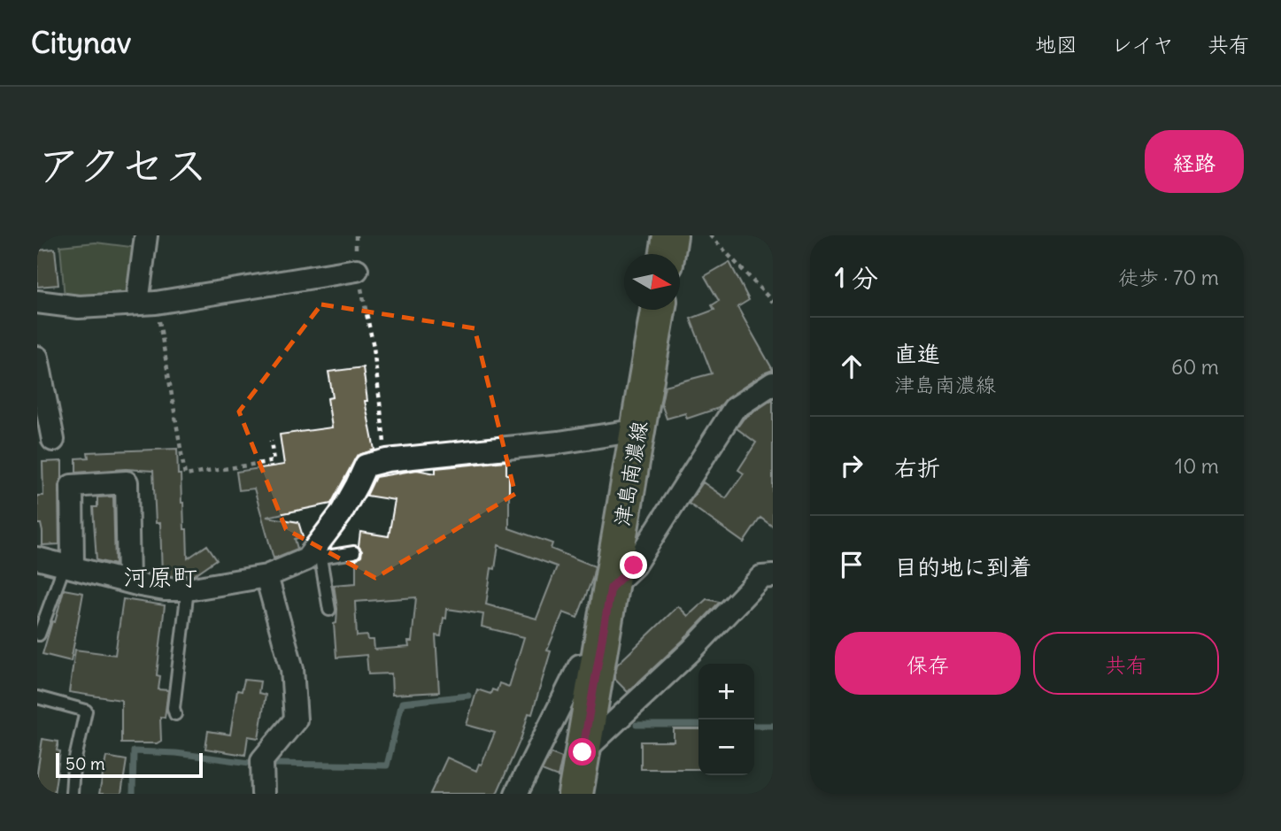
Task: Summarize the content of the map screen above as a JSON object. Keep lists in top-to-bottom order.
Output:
{
  "streets": {
    "main road": ["津島南濃線"]
  },
  "districts": ["河原町"],
  "scale_bar": "50 m",
  "north": "right",
  "page": {
    "header": "Citynav",
    "nav": ["地図", "レイヤ", "共有"],
    "title": "アクセス",
    "buttons": [
      "経路",
      ["保存", "共有"]
    ],
    "heading": ["1 分", "徒歩 · 70 m"],
    "list": [
      ["直進", "津島南濃線", "60 m"],
      ["右折", "10 m"],
      "目的地に到着"
    ],
    "map_buttons": ["+", "−"],
    "scale": "50 m"
  }
}
